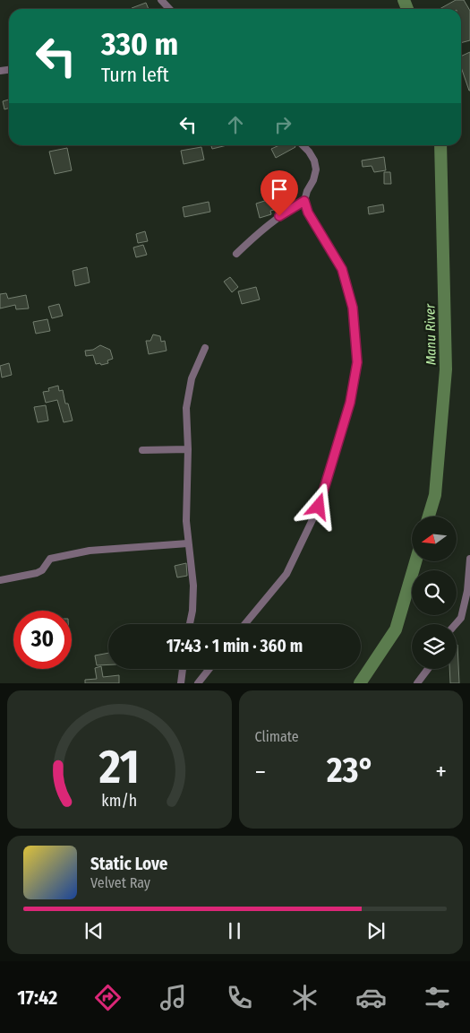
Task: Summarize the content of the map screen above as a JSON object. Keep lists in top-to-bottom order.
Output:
{
  "water": ["Manu River"],
  "north": "left",
  "page": {
    "turn": ["330 m", "Turn left"],
    "limit": "30",
    "trip": "17:43 · 1 min · 360 m",
    "tile": "Climate",
    "heat": ["−", "23°", "+"],
    "song": ["Static Love", "Velvet Ray"],
    "tabs": "17:42",
    "gauge": ["21", "km/h"]
  }
}
